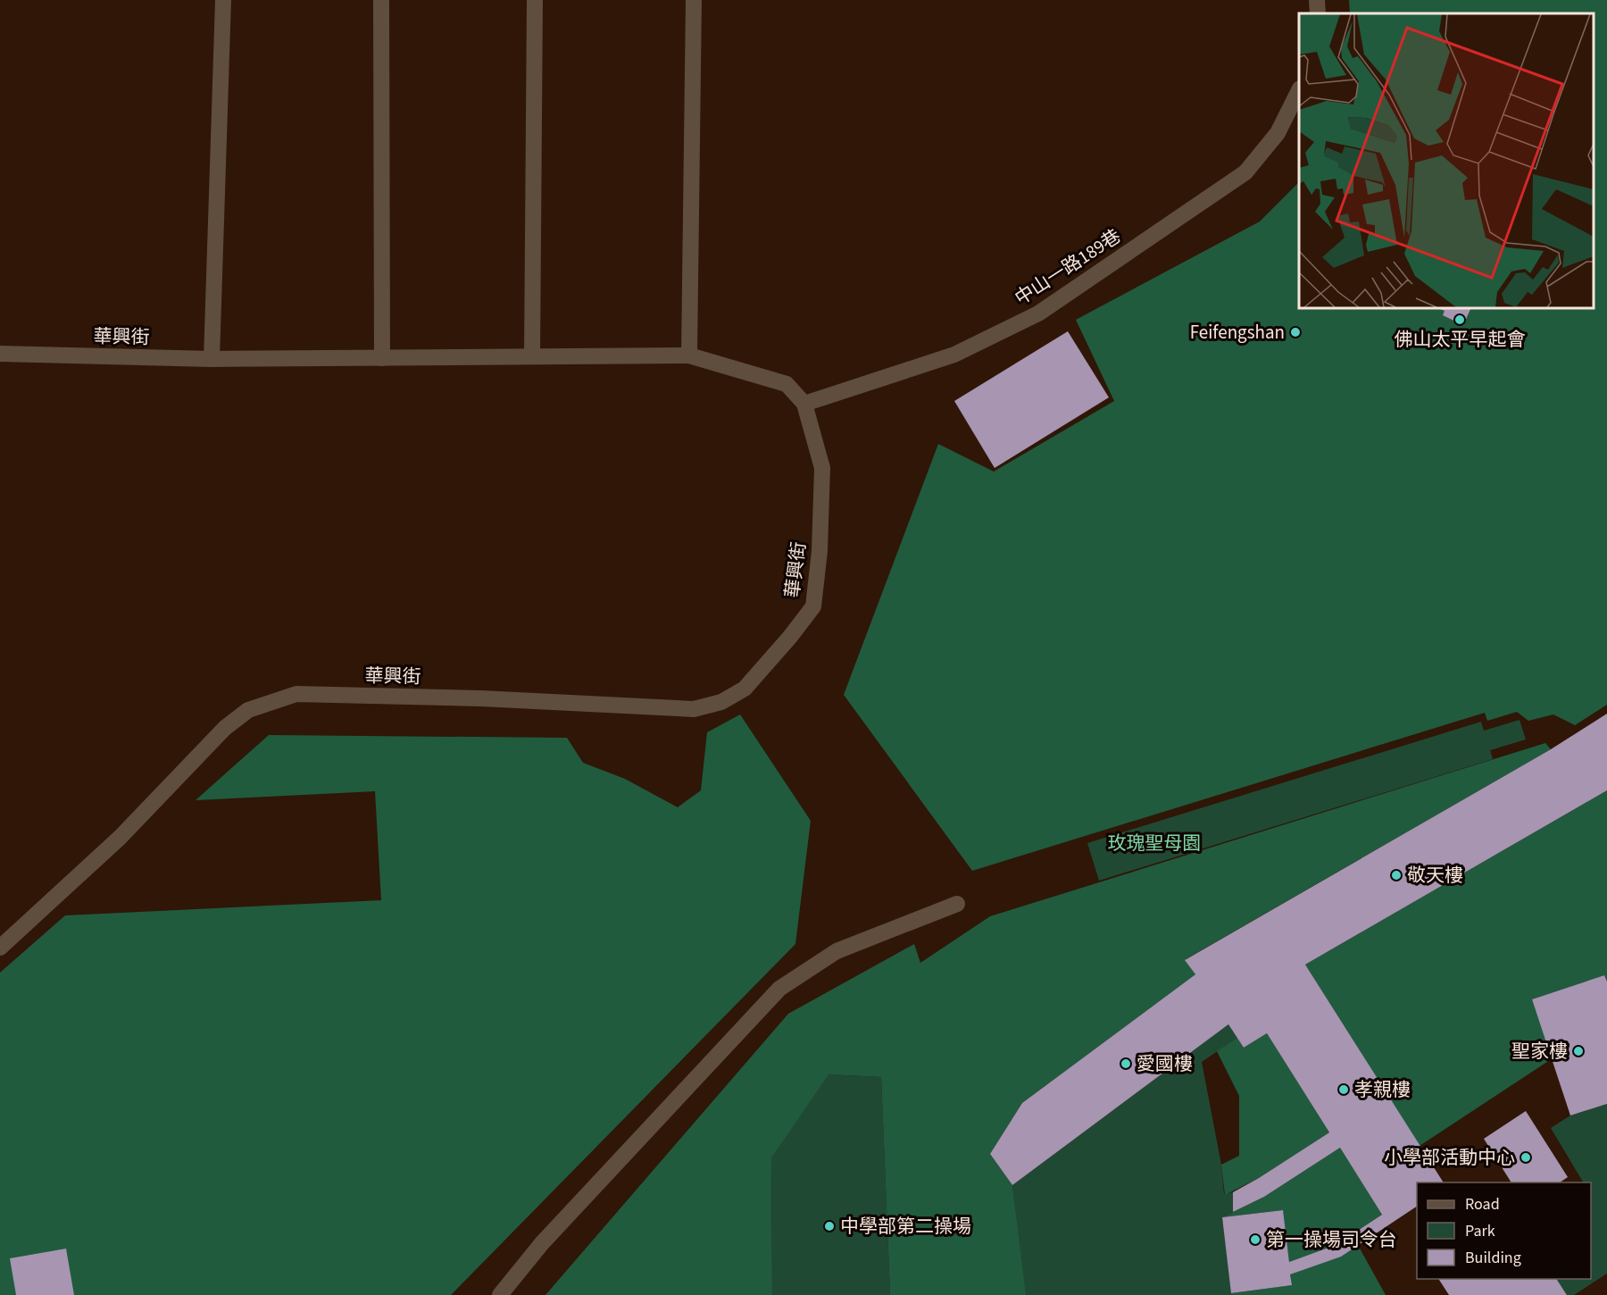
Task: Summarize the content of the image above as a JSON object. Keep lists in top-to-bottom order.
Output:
{
  "streets": {
    "street": ["中山一路189巷", "華興街"]
  },
  "crossings": [
    ["中山一路189巷", "華興街"]
  ],
  "parks": ["玫瑰聖母園"],
  "places": [
    "佛山太平早起會",
    "Feifengshan",
    "敬天樓",
    "聖家樓",
    "愛國樓",
    "孝親樓",
    "小學部活動中心",
    "中學部第二操場",
    "第一操場司令台"
  ],
  "legend": ["Road", "Park", "Building"]
}
